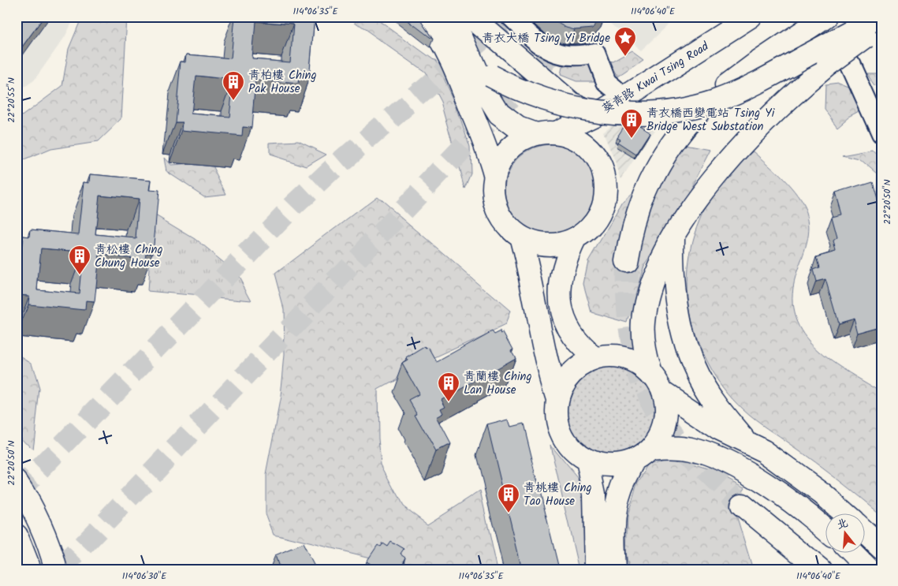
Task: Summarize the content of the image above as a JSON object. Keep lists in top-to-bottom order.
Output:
{
  "streets": {
    "main road": ["葵青路 Kwai Tsing Road"]
  },
  "places": {
    "place": ["青衣大橋 Tsing Yi Bridge"],
    "building": [
      "青柏樓 Ching Pak House",
      "青衣橋西變電站 Tsing Yi Bridge West Substation",
      "青松樓 Ching Chung House",
      "青蘭樓 Ching Lan House",
      "青桃樓 Ching Tao House"
    ]
  },
  "north": "top",
  "coordinates": [
    "114°06'35\"E",
    "114°06'40\"E",
    "22°20'55\"N",
    "22°20'50\"N",
    "114°06'30\"E"
  ]
}
